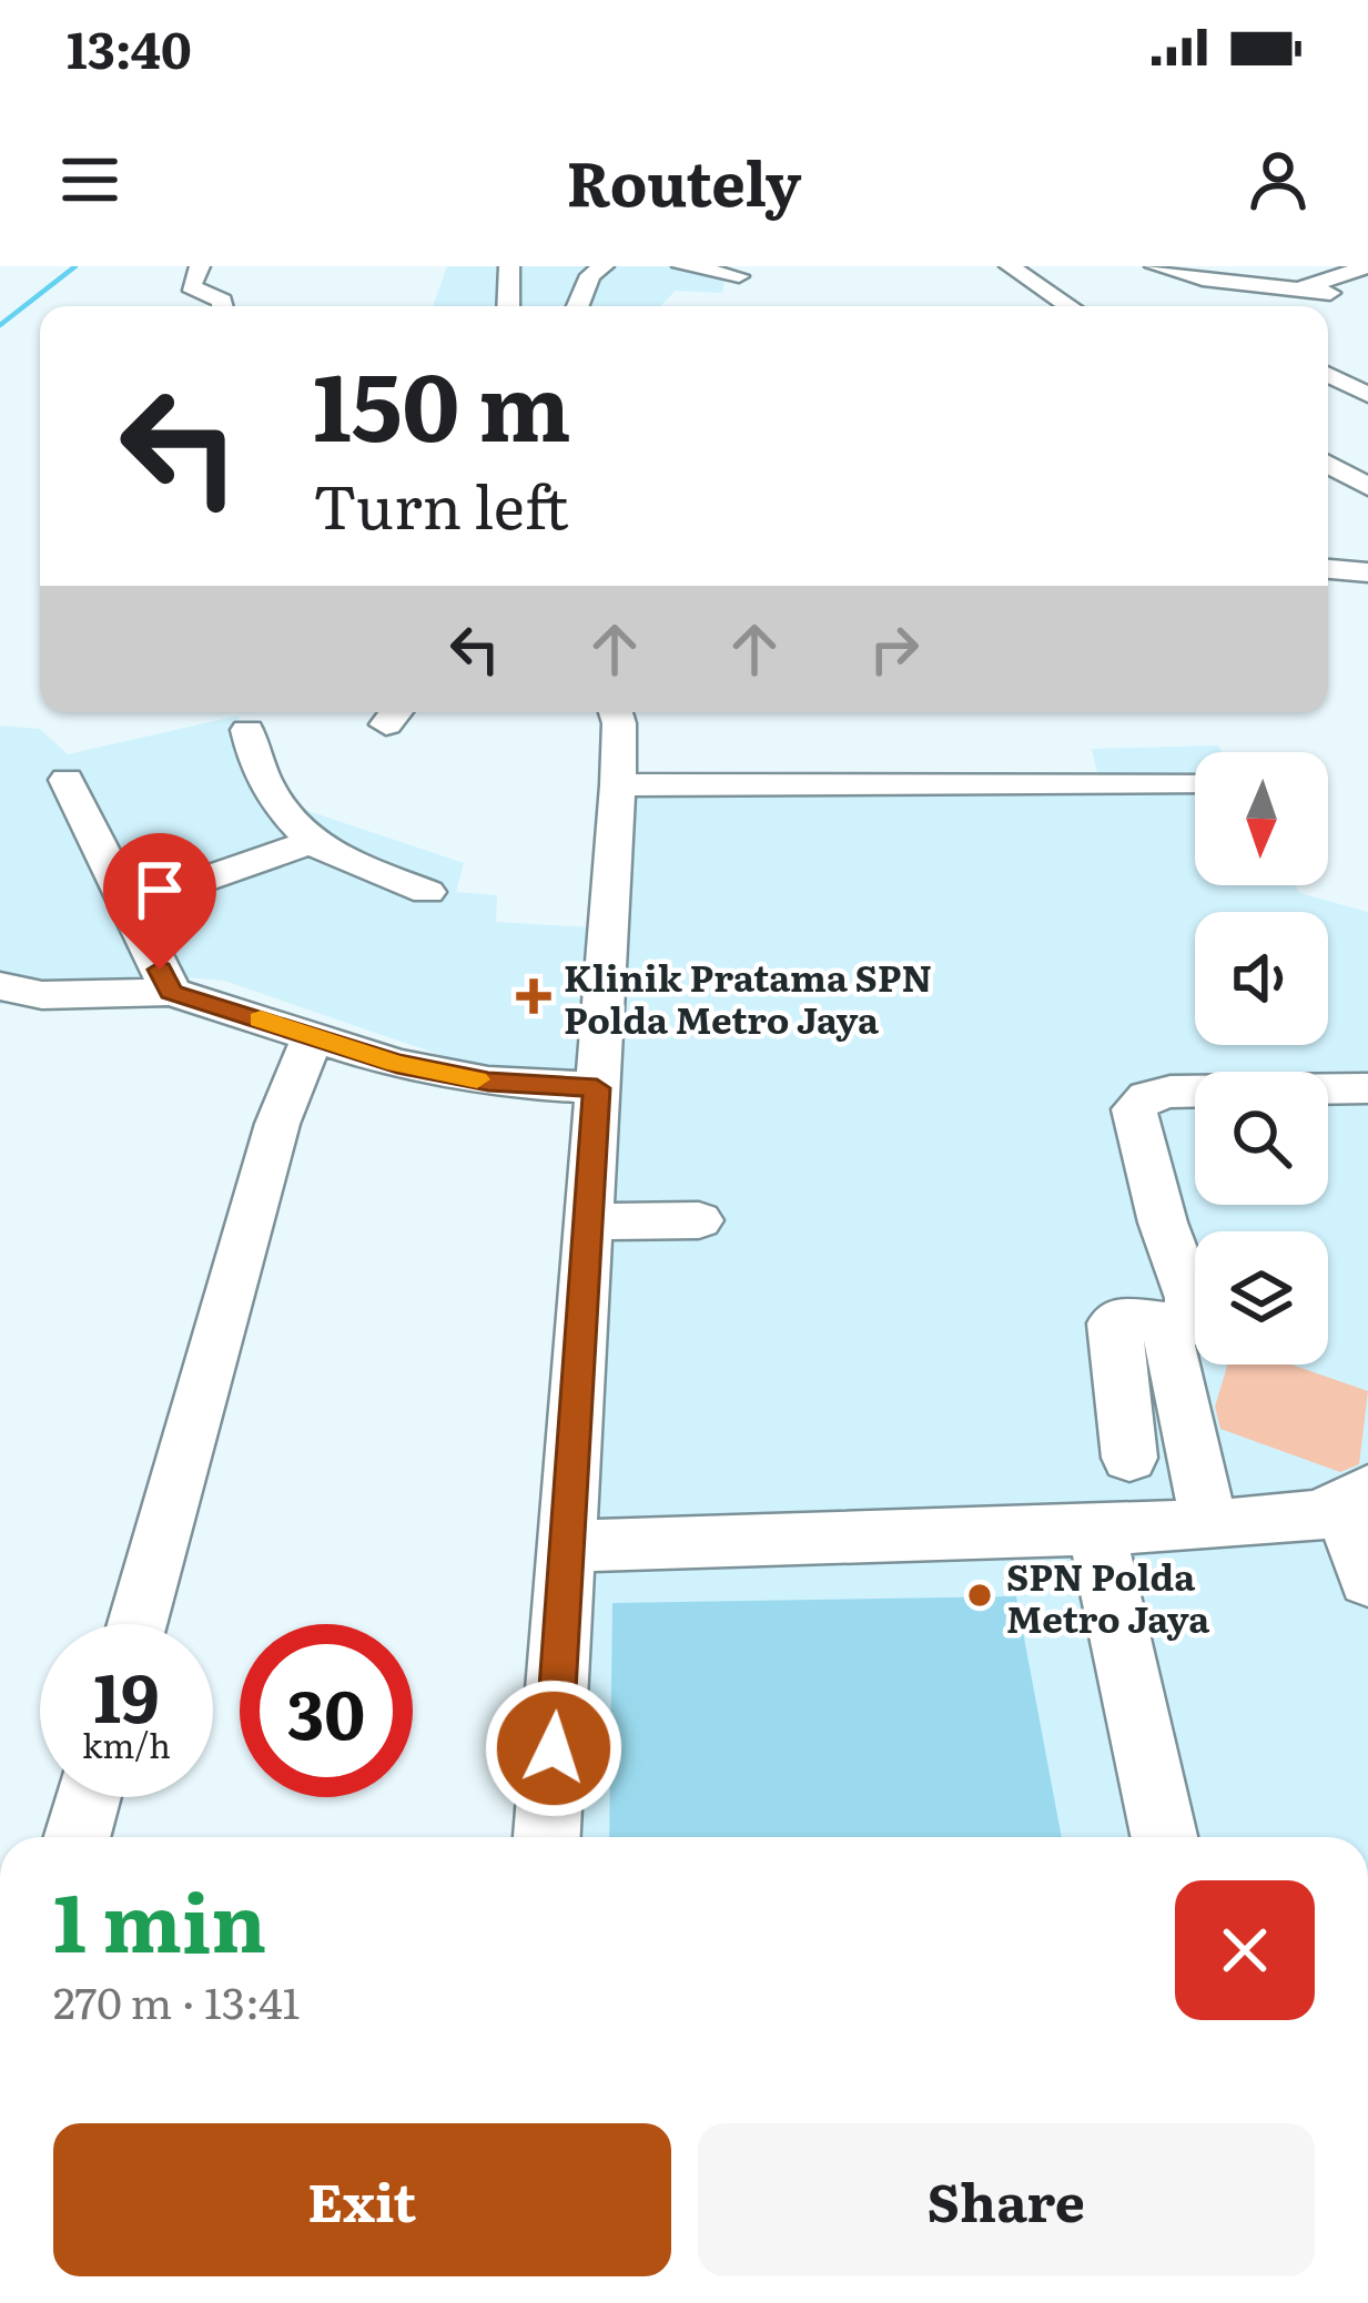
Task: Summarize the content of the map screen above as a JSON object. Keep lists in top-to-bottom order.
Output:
{
  "places": {
    "health": ["Klinik Pratama SPN Polda Metro Jaya"],
    "other": ["SPN Polda Metro Jaya"]
  },
  "north": "bottom",
  "page": {
    "status": "13:40",
    "header": "Routely",
    "turn": ["150 m", "Turn left"],
    "speed": "19 km/h",
    "limit": "30",
    "heading": ["1 min", "270 m · 13:41"],
    "buttons": ["Exit", "Share"]
  }
}
